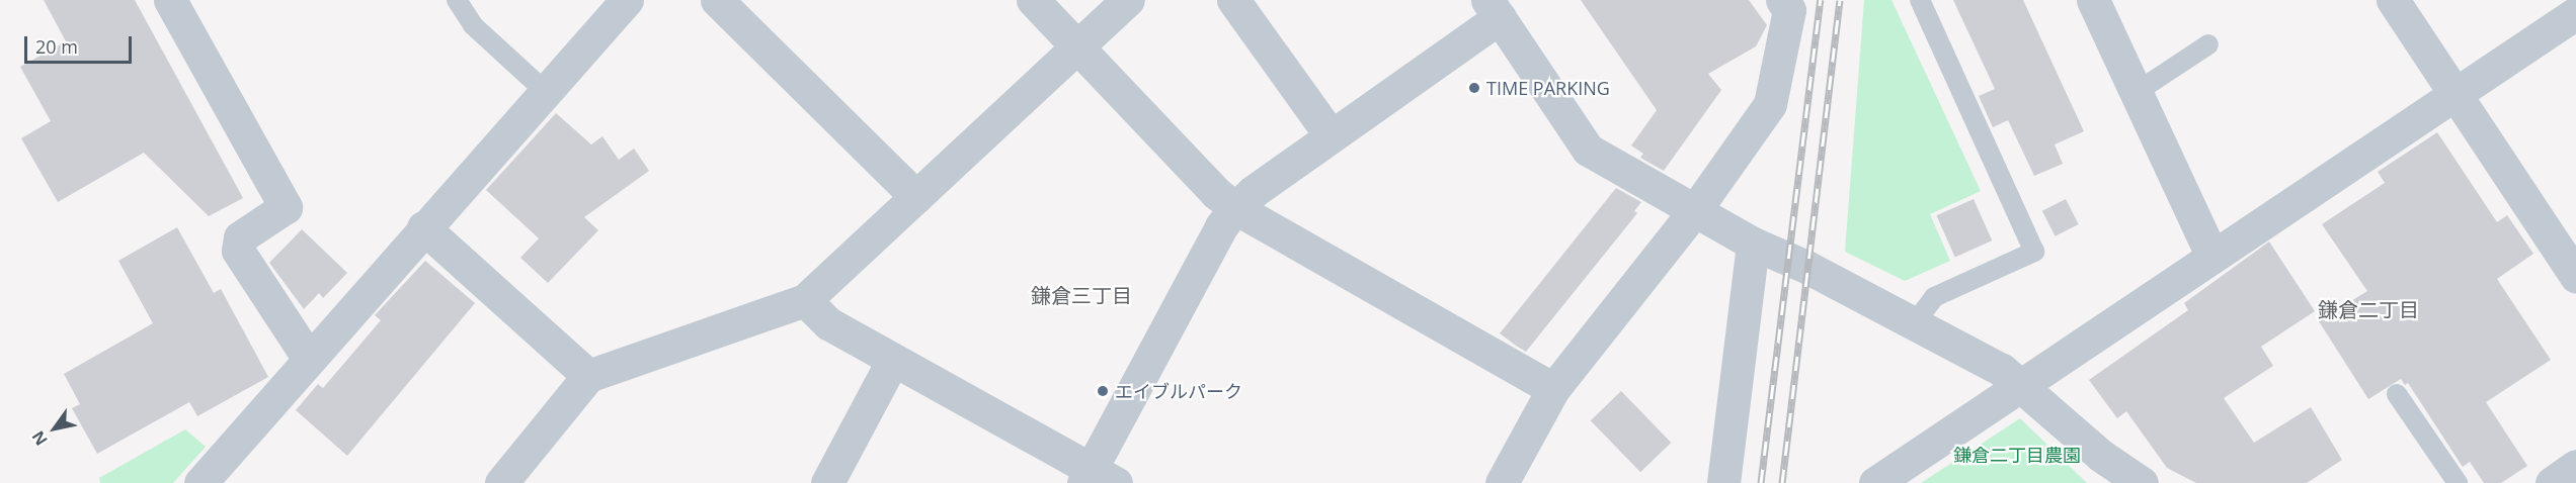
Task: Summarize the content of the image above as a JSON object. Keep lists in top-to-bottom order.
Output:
{
  "districts": ["鎌倉三丁目", "鎌倉二丁目"],
  "parks": ["鎌倉二丁目農園"],
  "places": ["TIME PARKING", "エイブルパーク"],
  "scale_bar": "20 m",
  "north": "bottom left"
}
